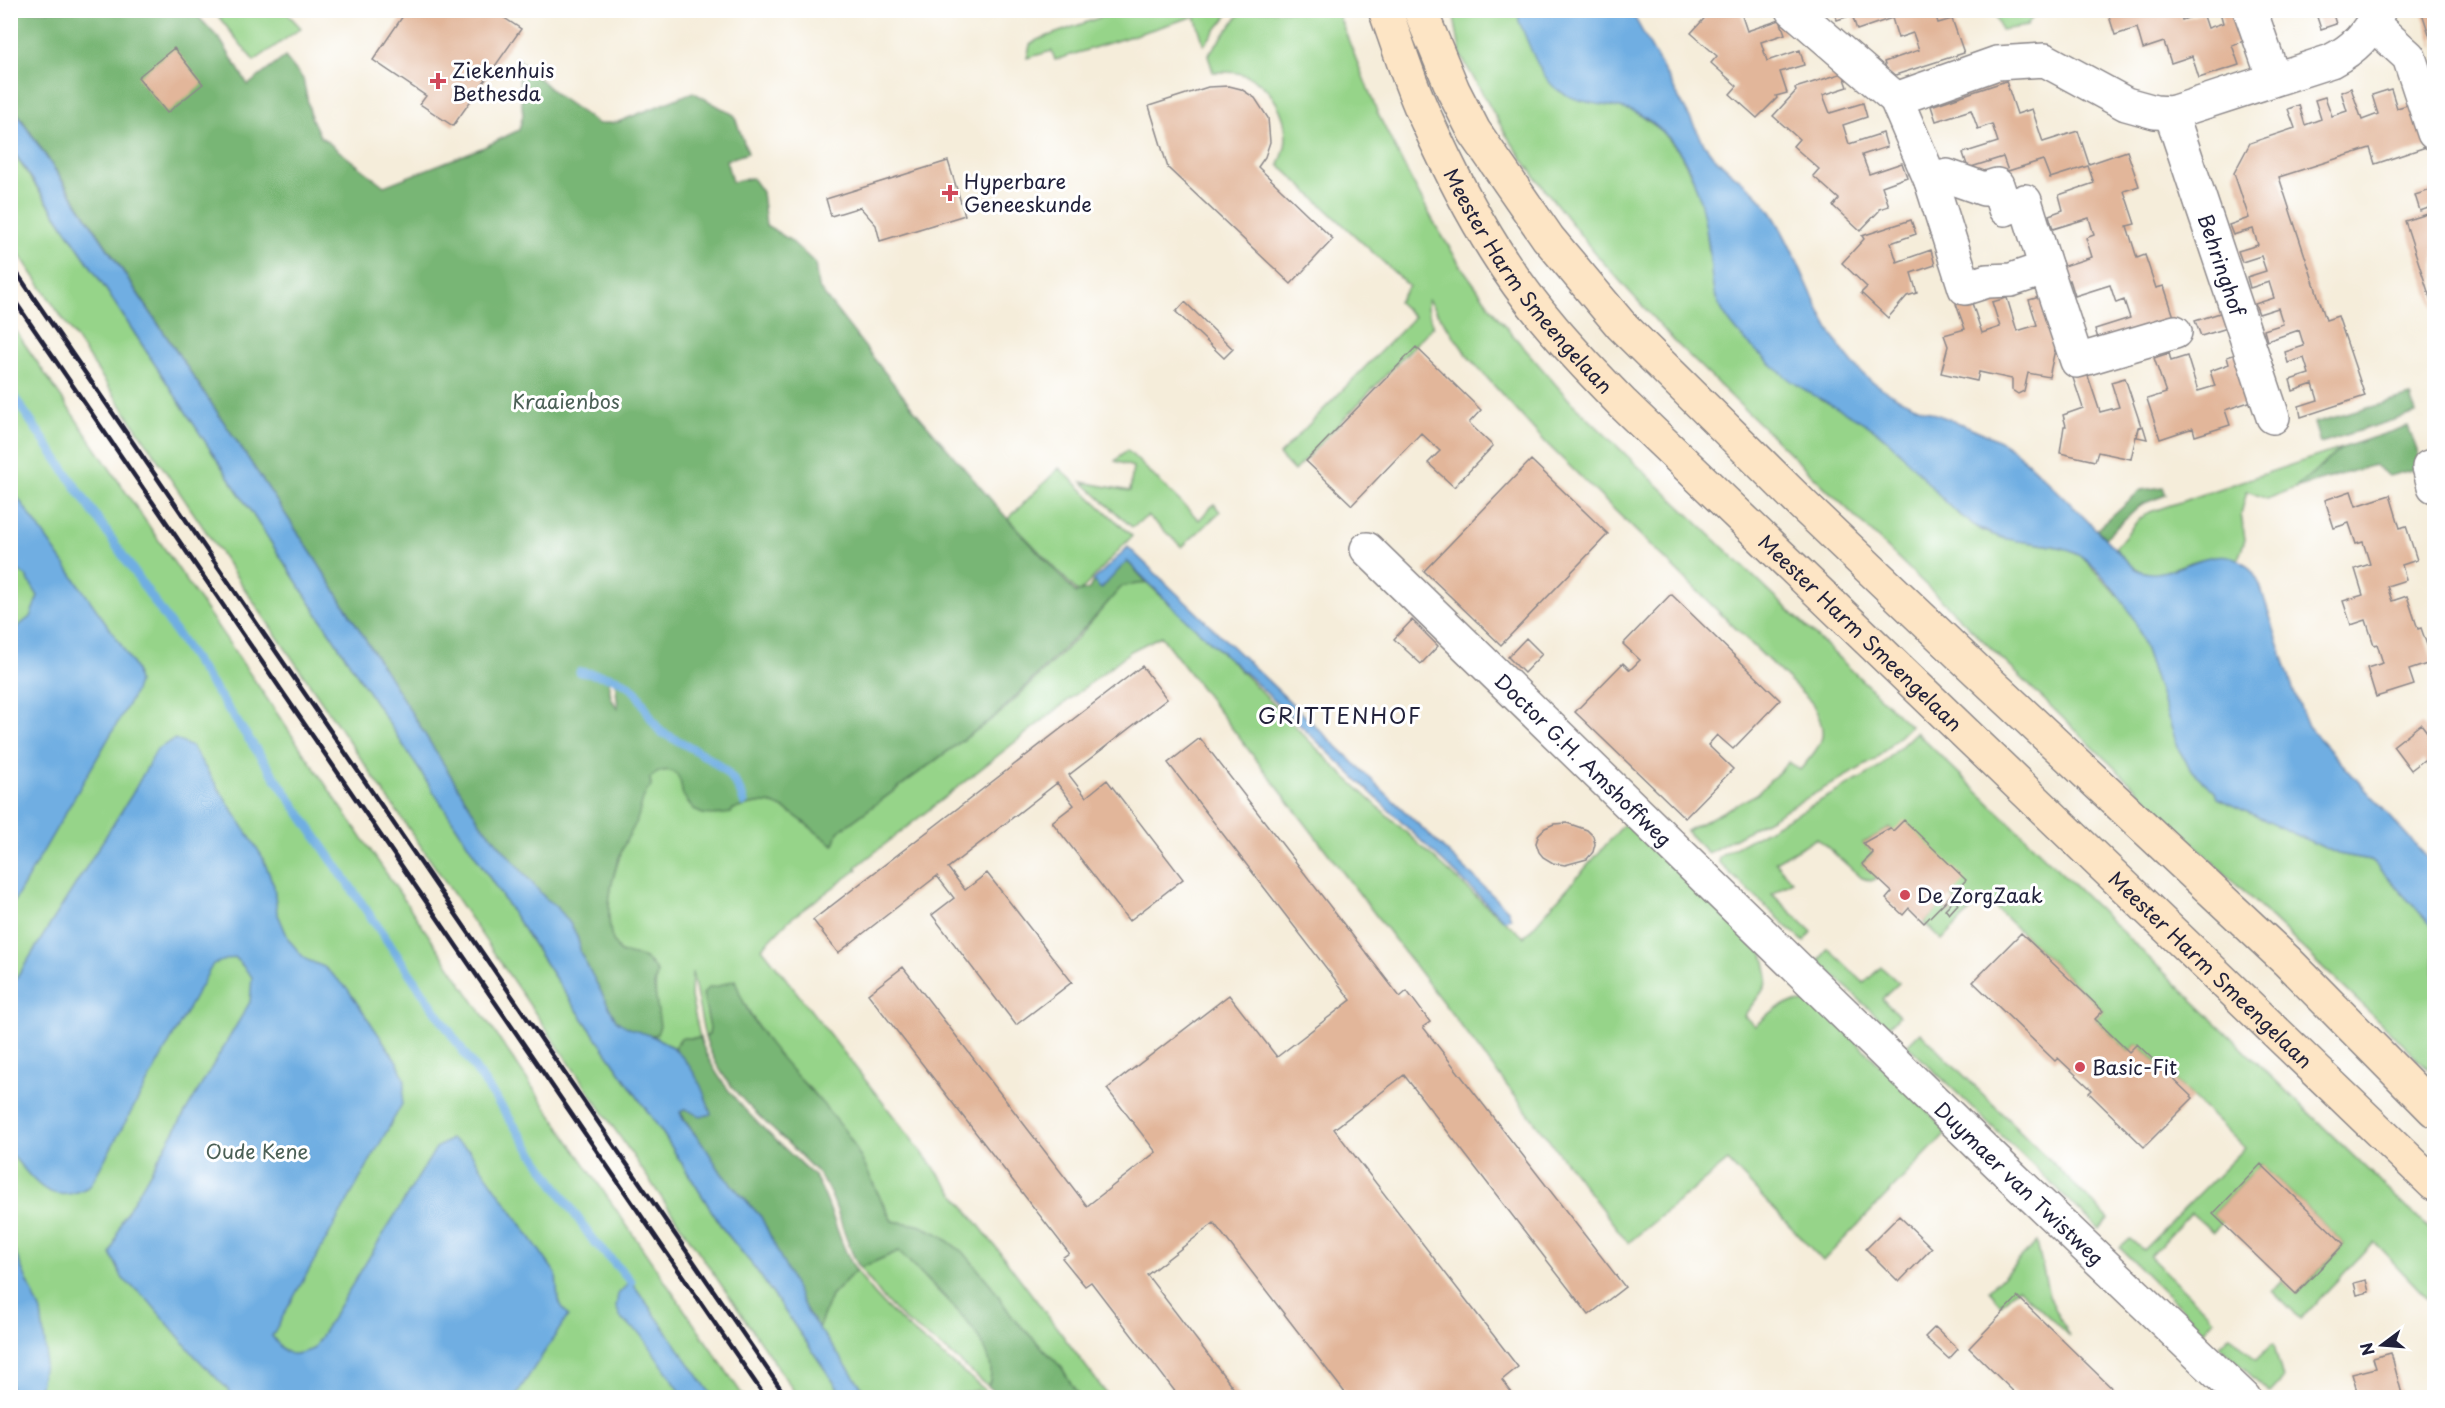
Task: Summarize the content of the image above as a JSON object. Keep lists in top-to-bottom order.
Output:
{
  "streets": {
    "street": [
      "Behringhof",
      "Meester Harm Smeengelaan",
      "Doctor G.H. Amshoffweg",
      "Duymaer van Twistweg"
    ]
  },
  "crossings": [
    ["Doctor G.H. Amshoffweg", "Duymaer van Twistweg"]
  ],
  "districts": ["GRITTENHOF"],
  "parks": ["Kraaienbos", "Oude Kene"],
  "places": {
    "health": ["Ziekenhuis Bethesda", "Hyperbare Geneeskunde"],
    "other": ["De ZorgZaak", "Basic-Fit"]
  },
  "north": "left"
}
